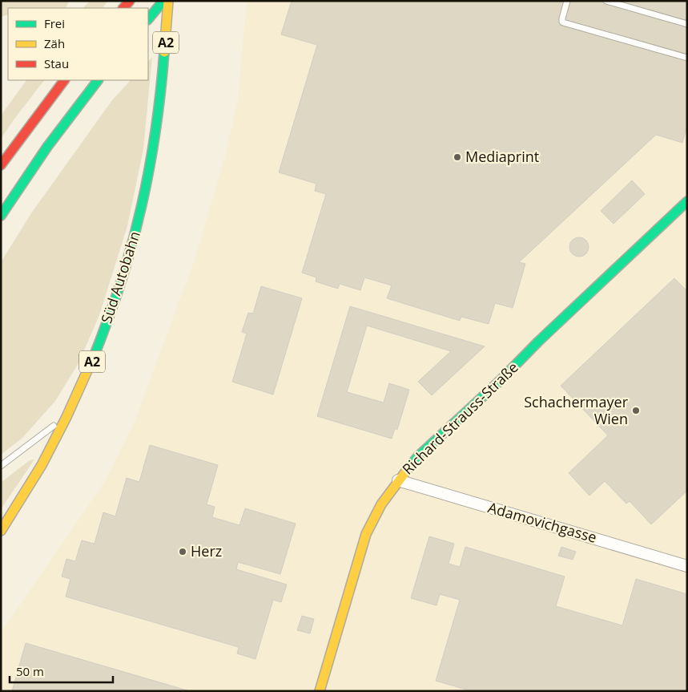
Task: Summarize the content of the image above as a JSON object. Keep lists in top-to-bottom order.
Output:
{
  "streets": {
    "main road": ["A2", "Süd Autobahn", "Richard-Strauss-Straße"],
    "street": ["Adamovichgasse"]
  },
  "crossings": [
    ["Richard-Strauss-Straße", "Adamovichgasse"]
  ],
  "places": ["Mediaprint", "Schachermayer Wien", "Herz"],
  "legend": ["Frei", "Zäh", "Stau"],
  "scale_bar": "50 m"
}
